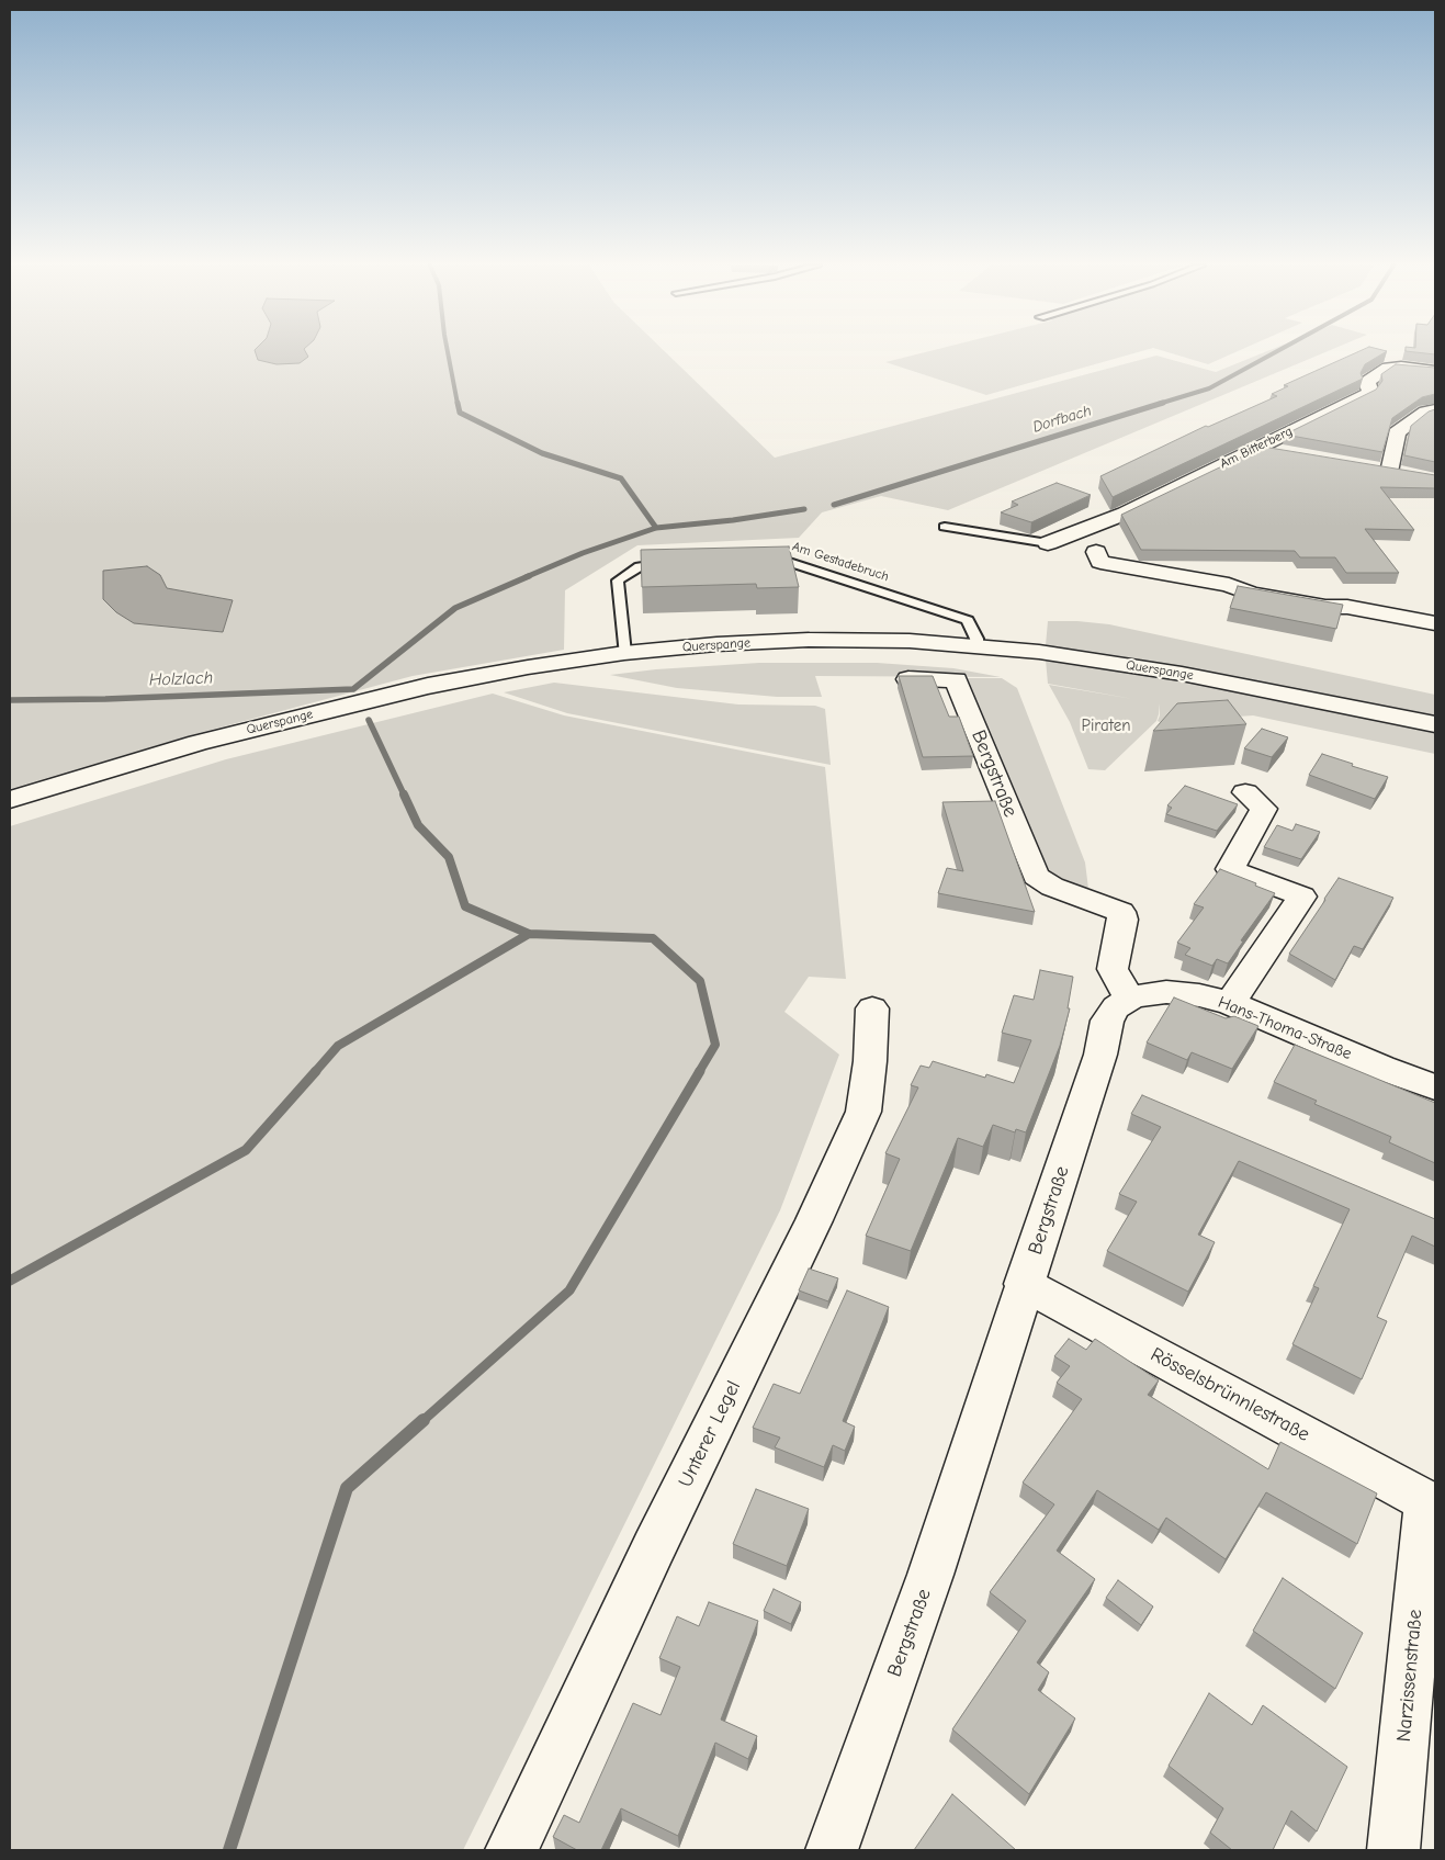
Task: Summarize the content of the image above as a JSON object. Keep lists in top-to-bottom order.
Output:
{
  "streets": {
    "street": [
      "Am Bitterberg",
      "Querspange",
      "Bergstraße",
      "Hans-Thoma-Straße",
      "Rösselsbrünnlestraße",
      "Unterer Legel",
      "Narzissenstraße"
    ],
    "lane": ["Am Gestadebruch"]
  },
  "crossings": [
    ["Am Gestadebruch", "Querspange"],
    ["Bergstraße", "Hans-Thoma-Straße"],
    ["Bergstraße", "Rösselsbrünnlestraße"],
    ["Rösselsbrünnlestraße", "Narzissenstraße"]
  ],
  "water": ["Dorfbach", "Holzlach"],
  "parks": ["Piraten"]
}
